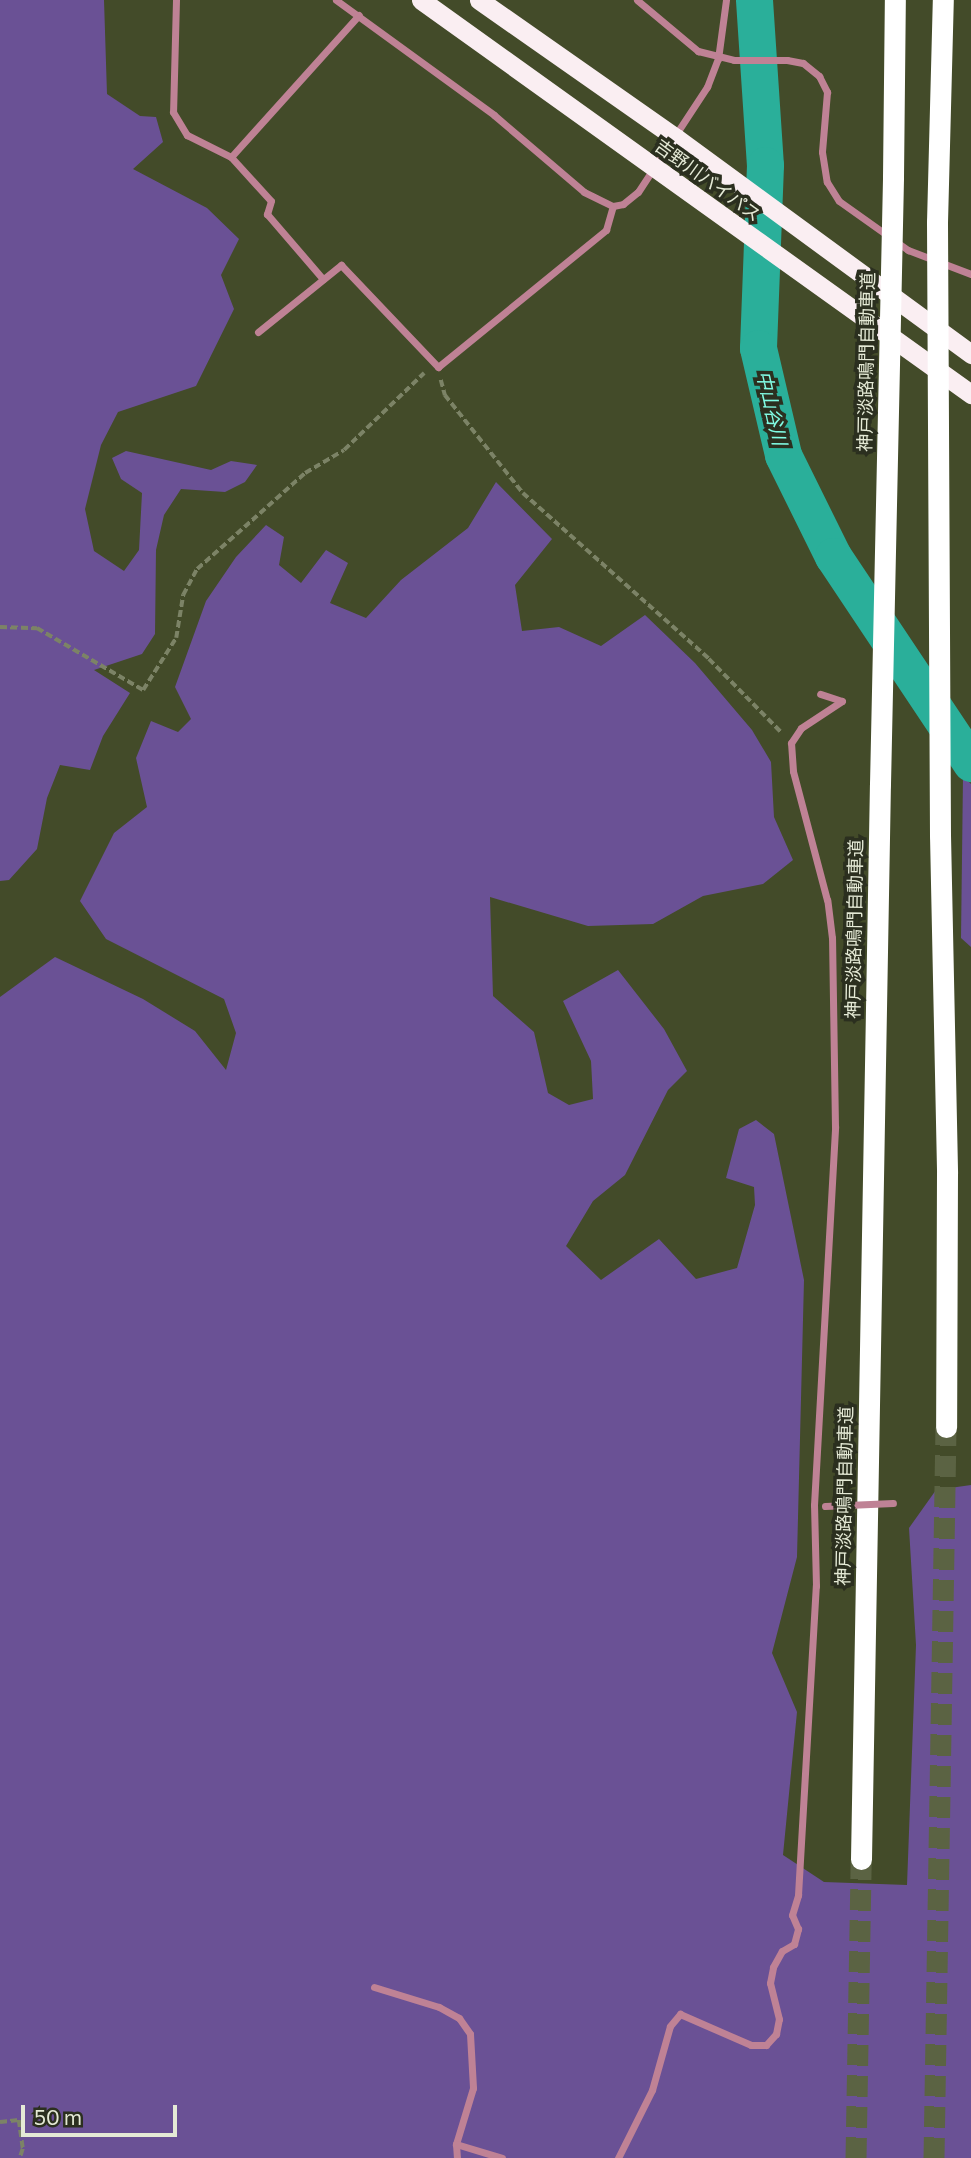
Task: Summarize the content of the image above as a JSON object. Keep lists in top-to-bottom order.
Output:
{
  "streets": {
    "highway": ["吉野川バイパス", "神戸淡路鳴門自動車道"]
  },
  "water": ["中山谷川"],
  "scale_bar": "50 m"
}
